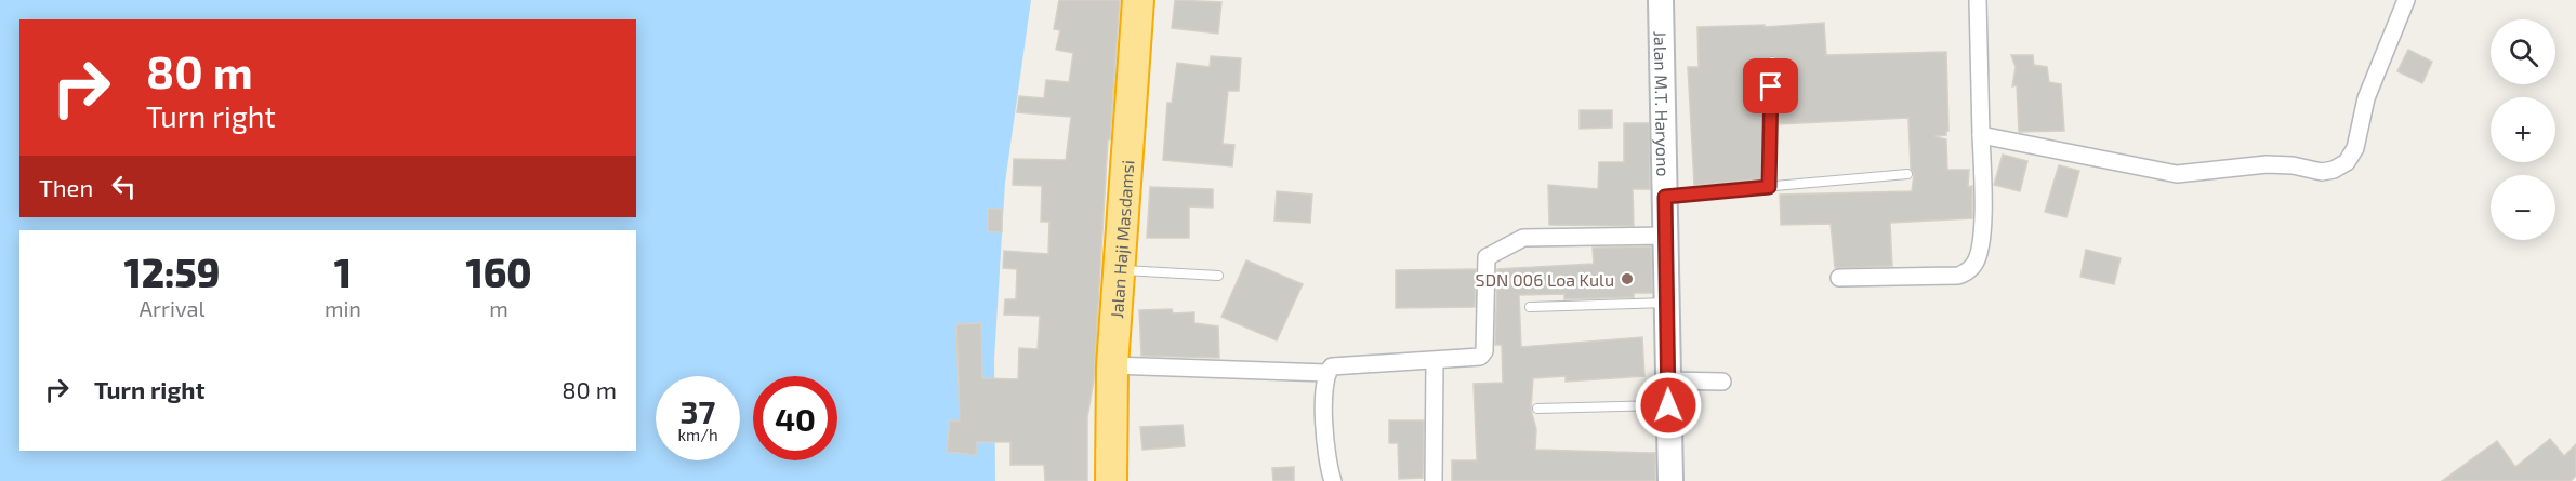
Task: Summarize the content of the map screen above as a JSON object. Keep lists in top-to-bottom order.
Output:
{
  "streets": {
    "highway": ["Jalan Haji Masdamsi"],
    "street": ["Jalan M.T. Haryono"]
  },
  "places": ["SDN 006 Loa Kulu"],
  "page": {
    "map_buttons": ["+", "−"],
    "turn": ["80 m", "Turn right"],
    "then": "Then",
    "eta": [
      "12:59",
      "Arrival",
      "1",
      "min",
      "160",
      "m"
    ],
    "list": [
      {
        "name": "Turn right",
        "value": "80 m"
      }
    ],
    "speed": "37 km/h",
    "limit": "40"
  }
}
